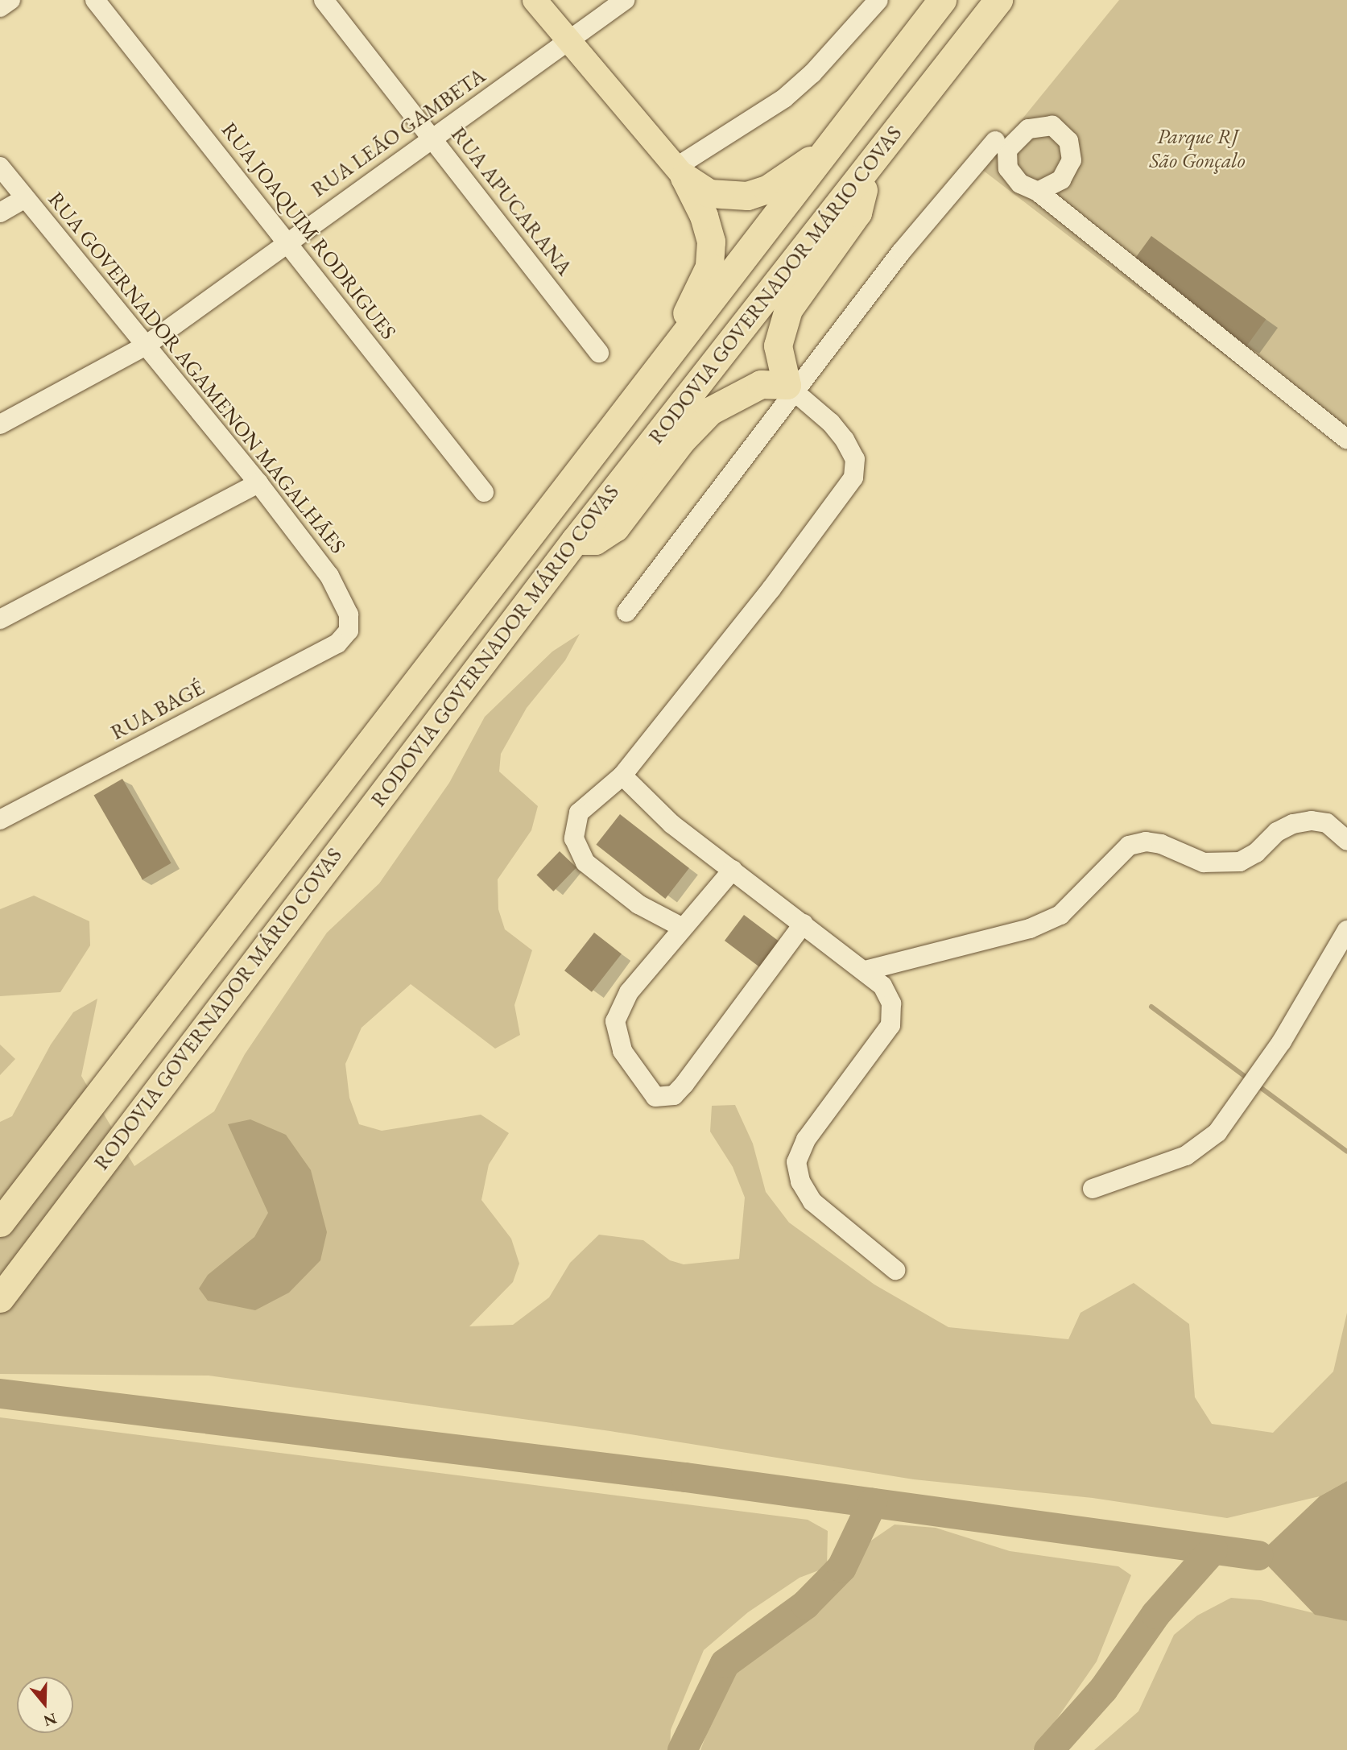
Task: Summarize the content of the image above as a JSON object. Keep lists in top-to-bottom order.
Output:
{
  "streets": {
    "highway": ["RODOVIA GOVERNADOR MÁRIO COVAS"],
    "street": [
      "RUA LEÃO GAMBETA",
      "RUA APUCARANA",
      "RUA JOAQUIM RODRIGUES",
      "RUA GOVERNADOR AGAMENON MAGALHÃES",
      "RUA BAGÉ"
    ]
  },
  "crossings": [
    ["RUA LEÃO GAMBETA", "RUA APUCARANA"],
    ["RUA LEÃO GAMBETA", "RUA JOAQUIM RODRIGUES"],
    ["RUA LEÃO GAMBETA", "RUA GOVERNADOR AGAMENON MAGALHÃES"],
    ["RUA GOVERNADOR AGAMENON MAGALHÃES", "RUA BAGÉ"]
  ],
  "parks": ["Parque RJ São Gonçalo"],
  "north": "bottom"
}
